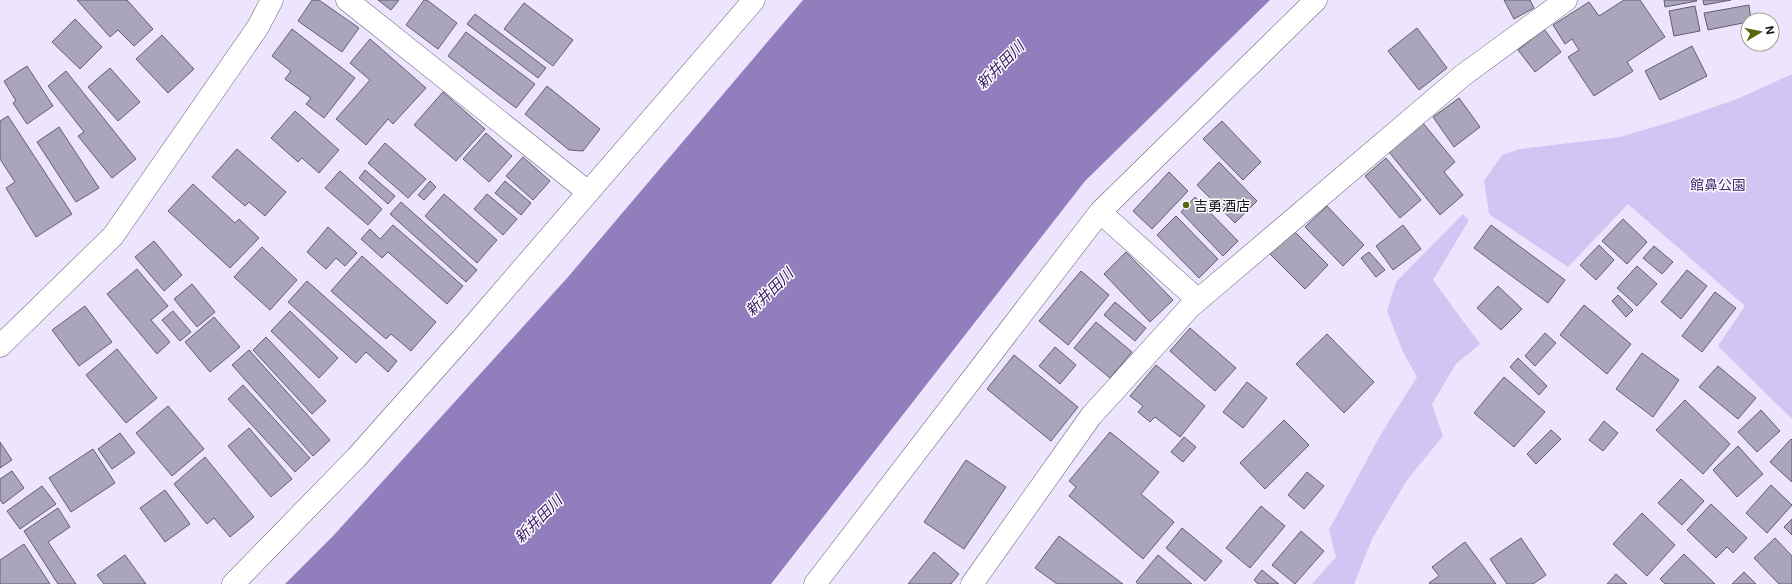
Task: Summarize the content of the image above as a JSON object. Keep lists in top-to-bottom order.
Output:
{
  "water": ["新井田川"],
  "parks": ["館鼻公園"],
  "places": ["吉勇酒店"],
  "north": "right"
}
